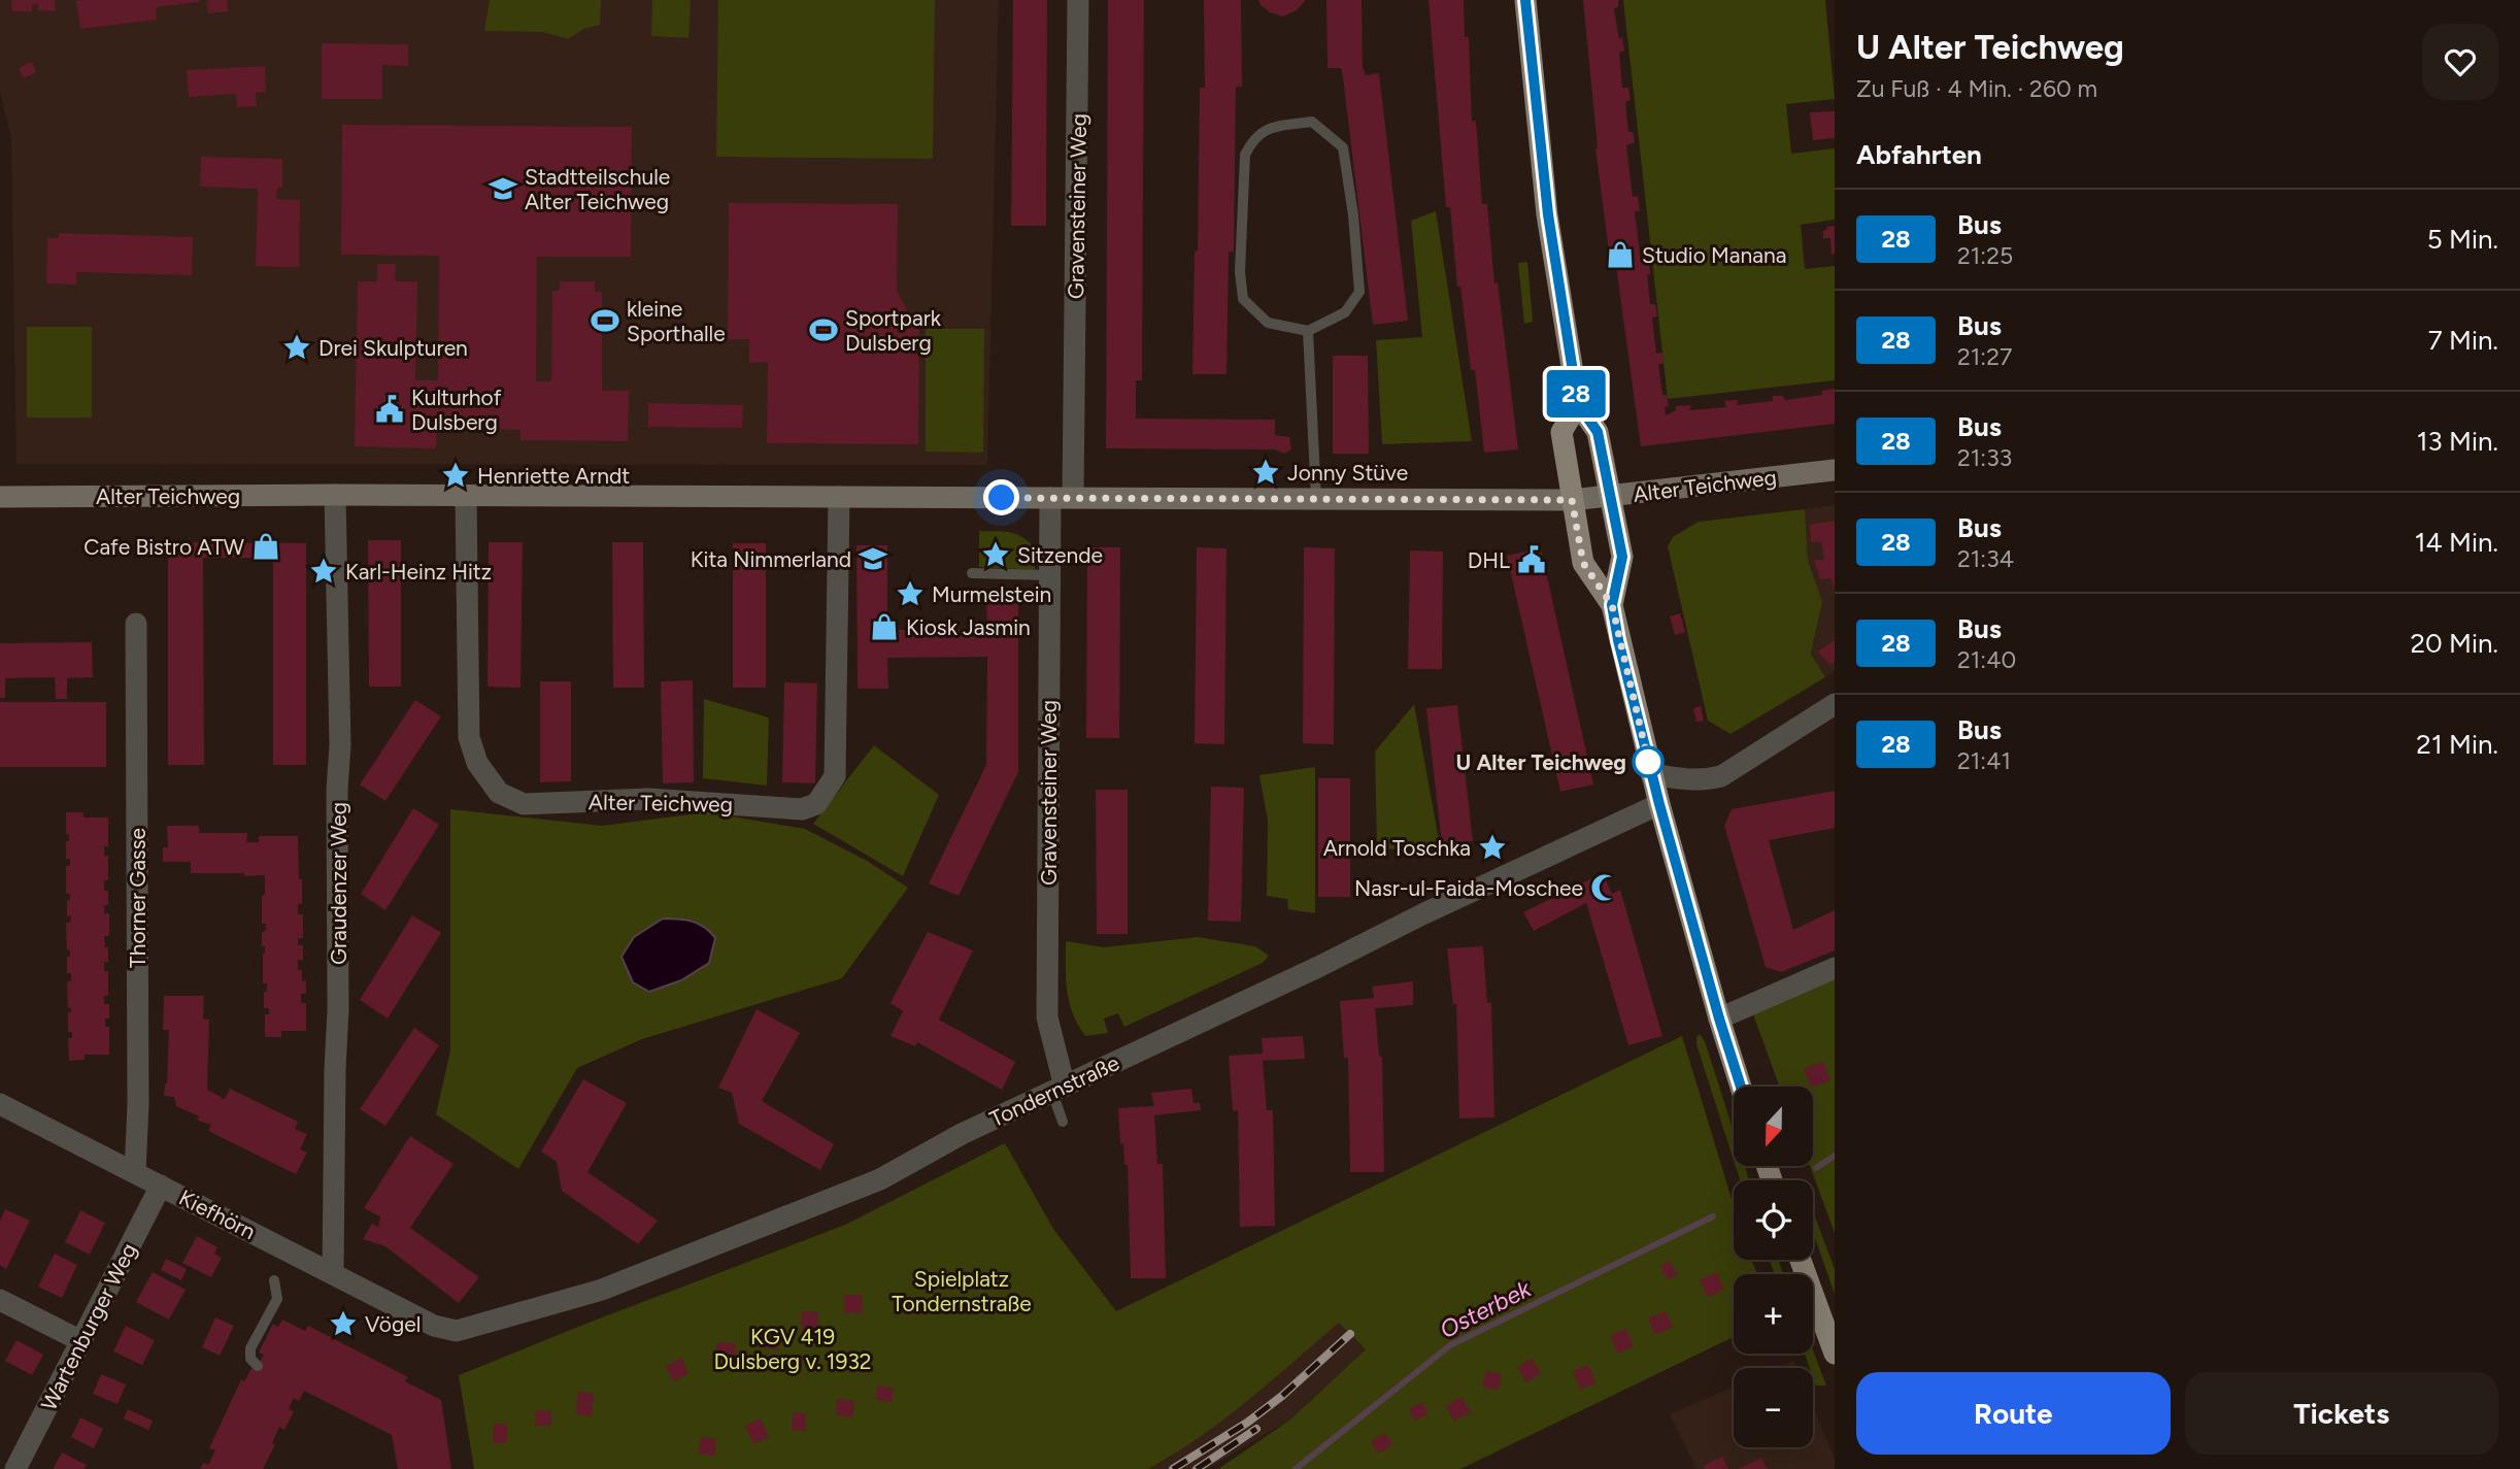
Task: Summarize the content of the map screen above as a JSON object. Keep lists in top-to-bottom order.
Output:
{
  "streets": {
    "street": [
      "Gravensteiner Weg",
      "Alter Teichweg",
      "Graudenzer Weg",
      "Thorner Gasse",
      "Tondernstraße",
      "Kiefhörn",
      "Wartenburger Weg"
    ]
  },
  "crossings": [
    ["Gravensteiner Weg", "Alter Teichweg"],
    ["Gravensteiner Weg", "Tondernstraße"],
    ["Alter Teichweg", "Graudenzer Weg"],
    ["Graudenzer Weg", "Kiefhörn"],
    ["Thorner Gasse", "Kiefhörn"],
    ["Tondernstraße", "Kiefhörn"],
    ["Kiefhörn", "Wartenburger Weg"]
  ],
  "water": ["Osterbek"],
  "parks": ["Spielplatz Tondernstraße", "KGV 419 Dulsberg v. 1932"],
  "places": {
    "school or university": ["Stadtteilschule Alter Teichweg", "Kita Nimmerland"],
    "shop": ["Studio Manana", "Cafe Bistro ATW", "Kiosk Jasmin"],
    "sports": ["kleine Sporthalle", "Sportpark Dulsberg"],
    "place": [
      "Drei Skulpturen",
      "Jonny Stüve",
      "Henriette Arndt",
      "Sitzende",
      "Karl-Heinz Hitz",
      "Murmelstein",
      "Arnold Toschka",
      "Vögel"
    ],
    "public building": ["Kulturhof Dulsberg", "DHL"],
    "other": ["U Alter Teichweg"],
    "mosque": ["Nasr-ul-Faida-Moschee"]
  },
  "lines": ["bus line 28"],
  "north": "bottom",
  "page": {
    "on_map": "28",
    "heading": [
      ["U Alter Teichweg", "Zu Fuß · 4 Min. · 260 m"],
      "Abfahrten"
    ],
    "list": [
      {
        "mark": "28",
        "name": "Bus",
        "note": "21:25",
        "value": "5 Min."
      },
      {
        "mark": "28",
        "name": "Bus",
        "note": "21:27",
        "value": "7 Min."
      },
      {
        "mark": "28",
        "name": "Bus",
        "note": "21:33",
        "value": "13 Min."
      },
      {
        "mark": "28",
        "name": "Bus",
        "note": "21:34",
        "value": "14 Min."
      },
      {
        "mark": "28",
        "name": "Bus",
        "note": "21:40",
        "value": "20 Min."
      },
      {
        "mark": "28",
        "name": "Bus",
        "note": "21:41",
        "value": "21 Min."
      }
    ],
    "map_buttons": ["+", "−"],
    "buttons": ["Route", "Tickets"]
  }
}
